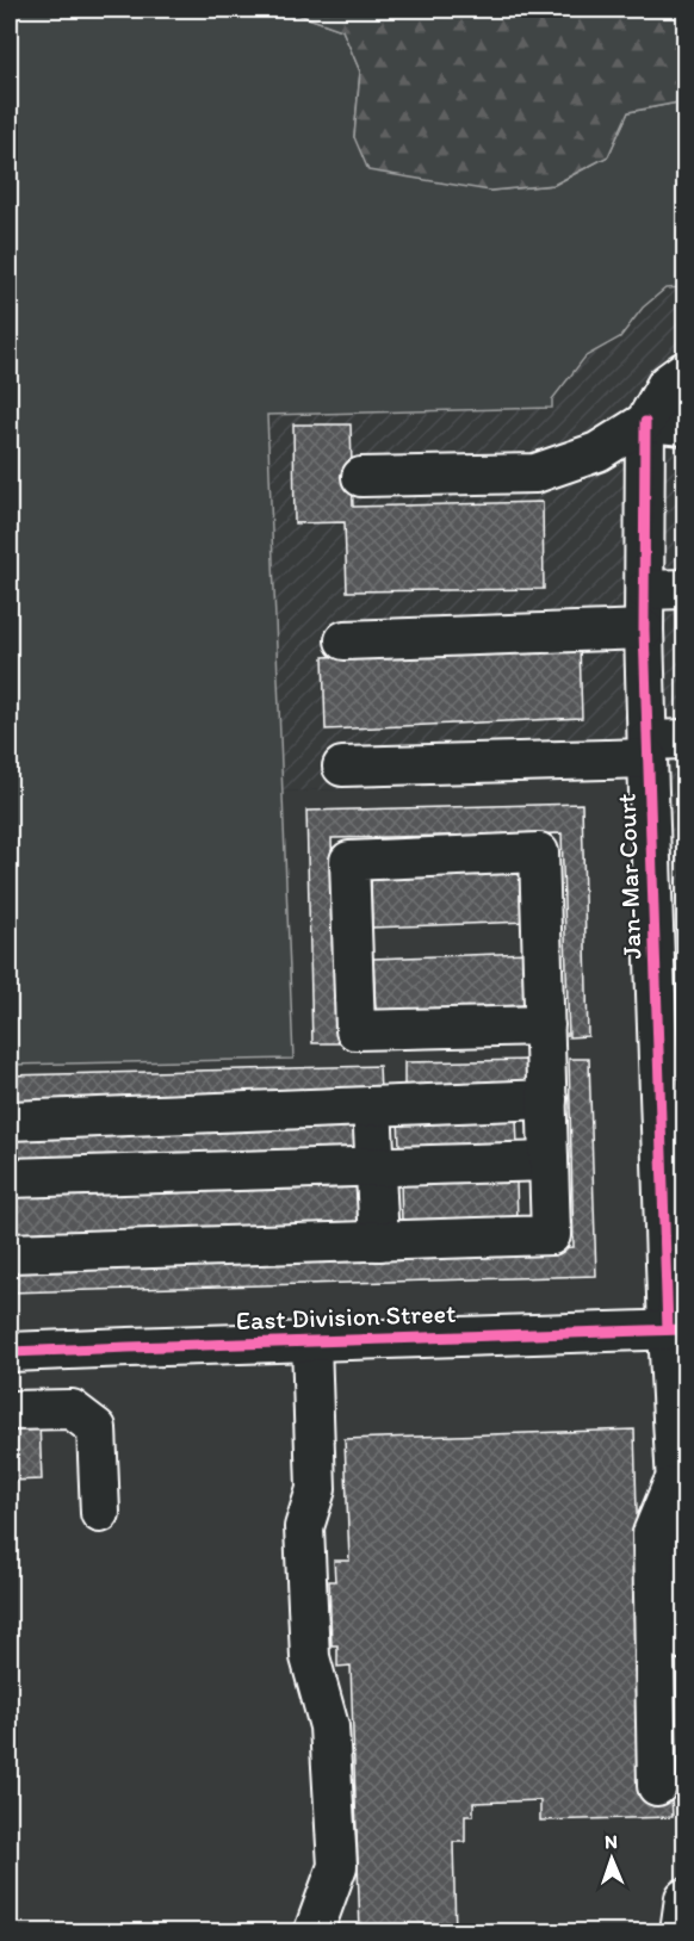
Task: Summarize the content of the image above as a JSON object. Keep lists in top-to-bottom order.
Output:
{
  "streets": {
    "street": ["Jan-Mar Court", "East Division Street"]
  },
  "crossings": [
    ["Jan-Mar Court", "East Division Street"]
  ],
  "north": "top"
}
